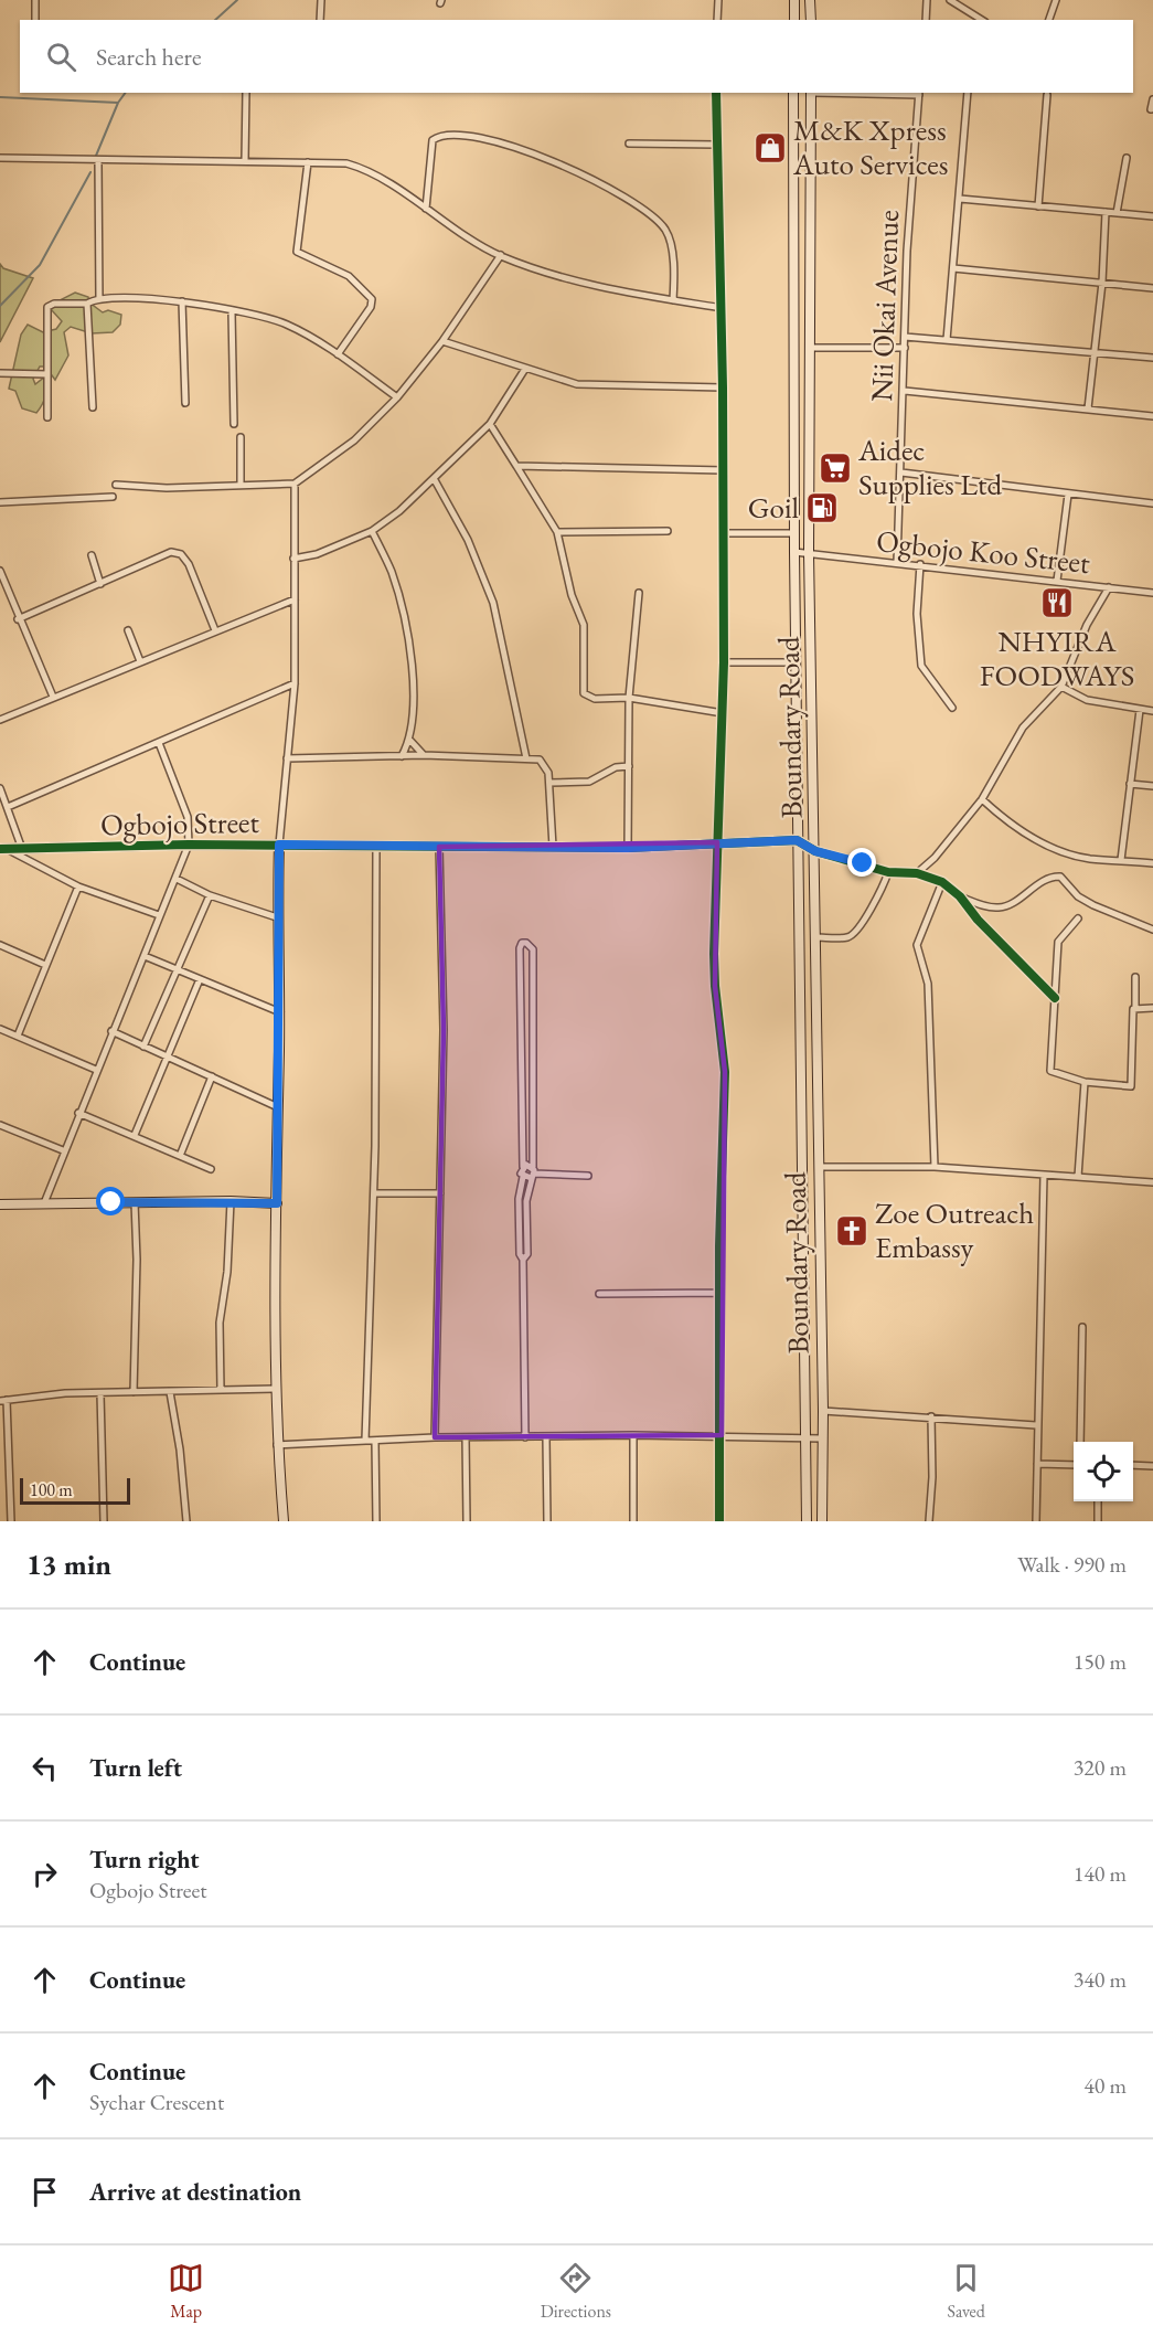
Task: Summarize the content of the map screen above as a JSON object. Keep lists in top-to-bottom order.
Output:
{
  "streets": {
    "main road": ["Boundary Road", "Ogbojo Street"],
    "street": ["Nii Okai Avenue", "Ogbojo Koo Street"]
  },
  "crossings": [
    ["Nii Okai Avenue", "Ogbojo Koo Street"],
    ["Ogbojo Koo Street", "Boundary Road"],
    ["Boundary Road", "Ogbojo Street"]
  ],
  "places": {
    "shop": ["M&K Xpress Auto Services"],
    "supermarket": ["Aidec Supplies Ltd"],
    "fuel station": ["Goil"],
    "restaurant": ["NHYIRA FOODWAYS"],
    "church": ["Zoe Outreach Embassy"]
  },
  "scale_bar": "100 m",
  "page": {
    "search": "Search here",
    "scale": "100 m",
    "heading": ["13 min", "Walk · 990 m"],
    "list": [
      ["Continue", "150 m"],
      ["Turn left", "320 m"],
      ["Turn right", "Ogbojo Street", "140 m"],
      ["Continue", "340 m"],
      ["Continue", "Sychar Crescent", "40 m"],
      "Arrive at destination"
    ],
    "nav": ["Map", "Directions", "Saved"]
  }
}
